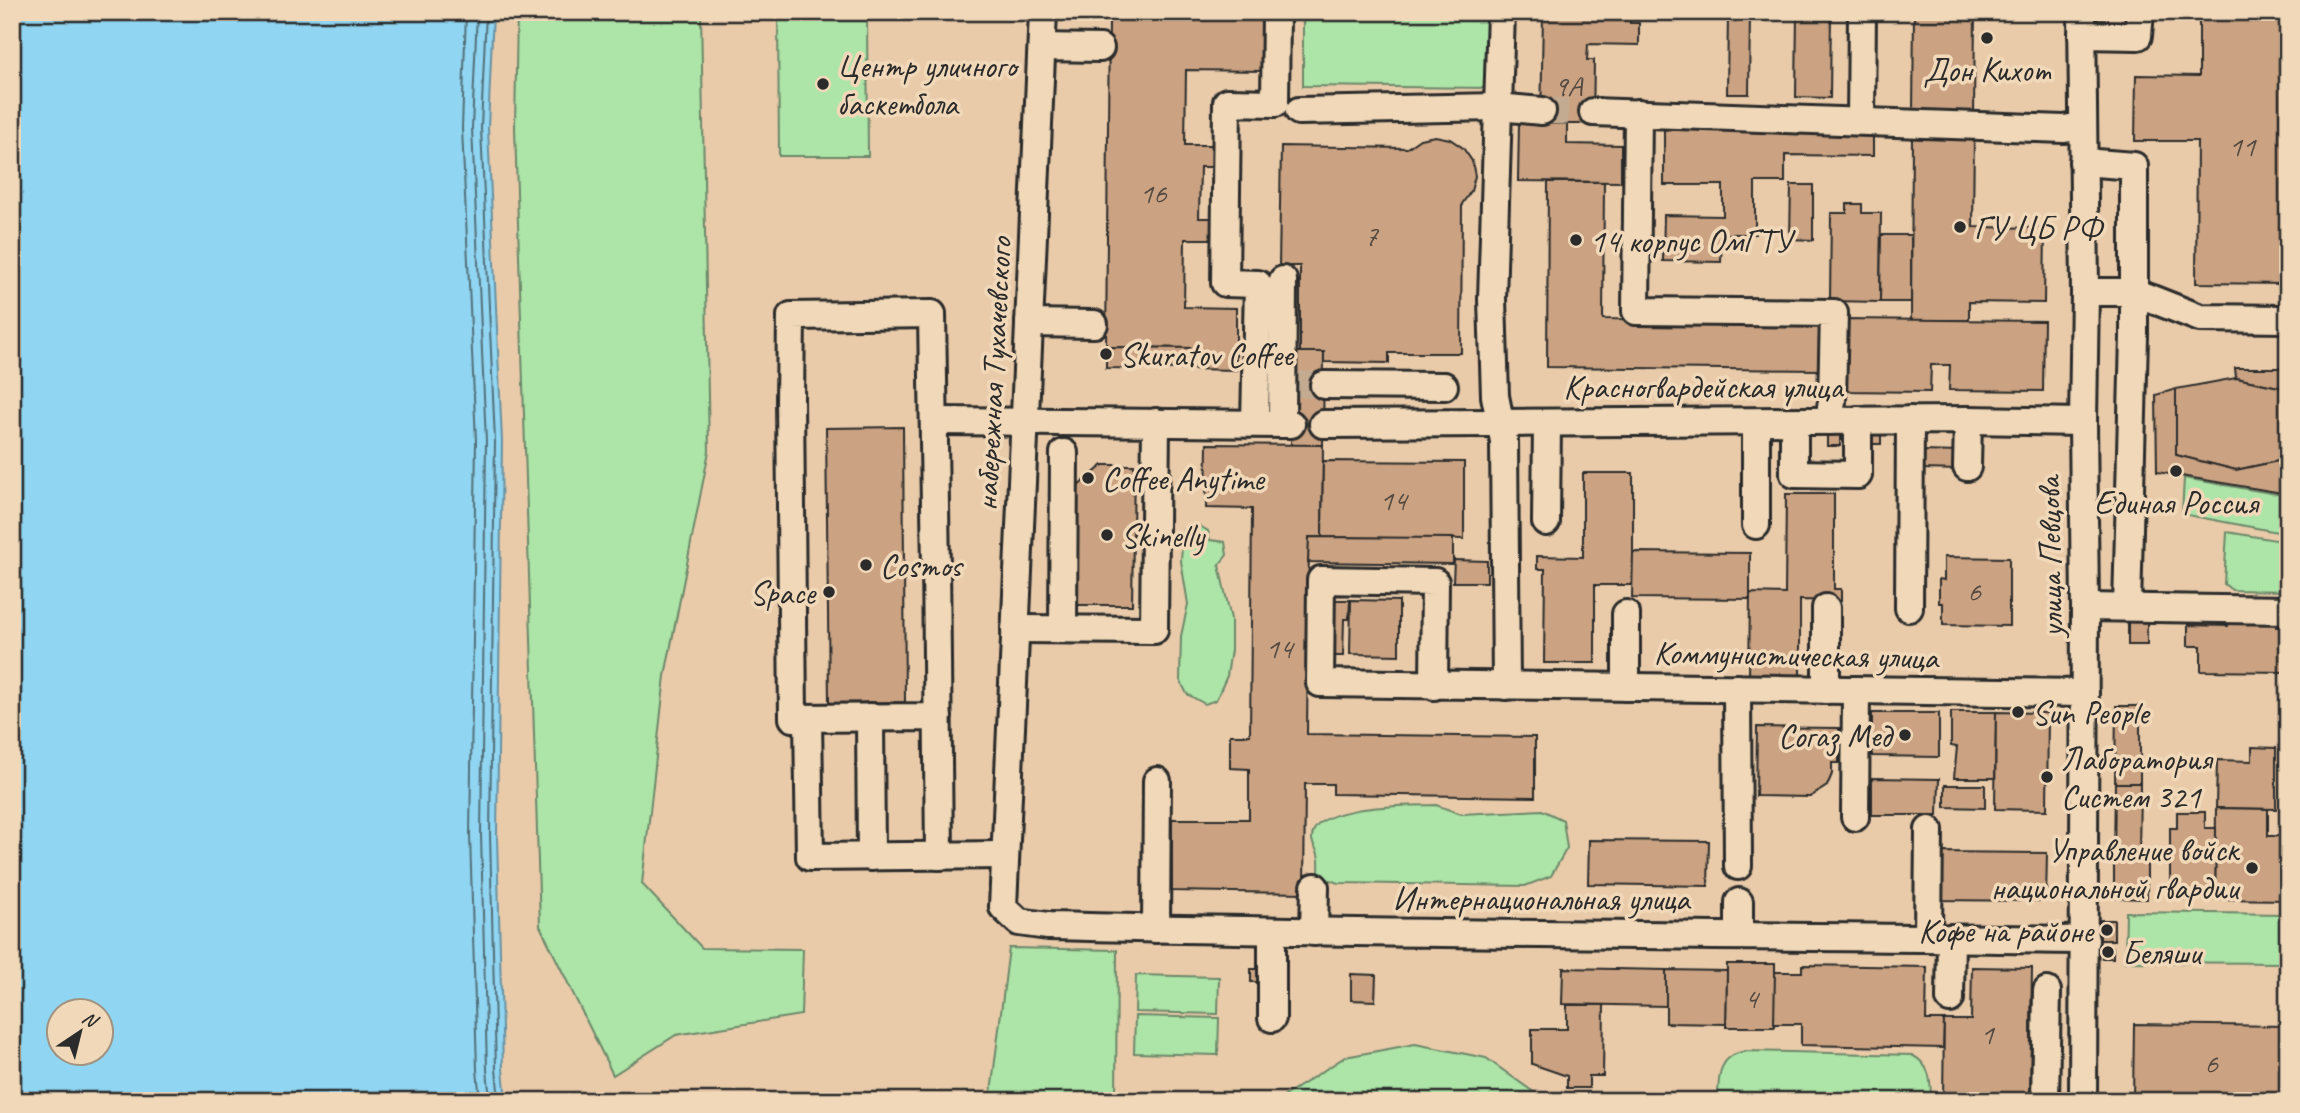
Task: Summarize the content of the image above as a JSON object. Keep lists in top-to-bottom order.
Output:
{
  "streets": {
    "street": [
      "набережная Тухачевского",
      "Красногвардейская улица",
      "улица Певцова",
      "Коммунистическая улица",
      "Интернациональная улица"
    ]
  },
  "crossings": [
    ["набережная Тухачевского", "Интернациональная улица"],
    ["Красногвардейская улица", "улица Певцова"],
    ["улица Певцова", "Коммунистическая улица"],
    ["улица Певцова", "Интернациональная улица"]
  ],
  "places": [
    "Дон Кихот",
    "Центр уличного баскетбола",
    "ГУ ЦБ РФ",
    "14 корпус ОмГТУ",
    "Skuratov Coffee",
    "Единая Россия",
    "Coffee Anytime",
    "Skinelly",
    "Cosmos",
    "Space",
    "Sun People",
    "Согаз Мед",
    "Лаборатория Систем 321",
    "Управление войск национальной гвардии",
    "Кофе на районе",
    "Беляши"
  ],
  "house_numbers": [
    "9А",
    "11",
    "16",
    "7",
    "14",
    "6",
    "14",
    "4",
    "1",
    "6"
  ],
  "north": "top right"
}
